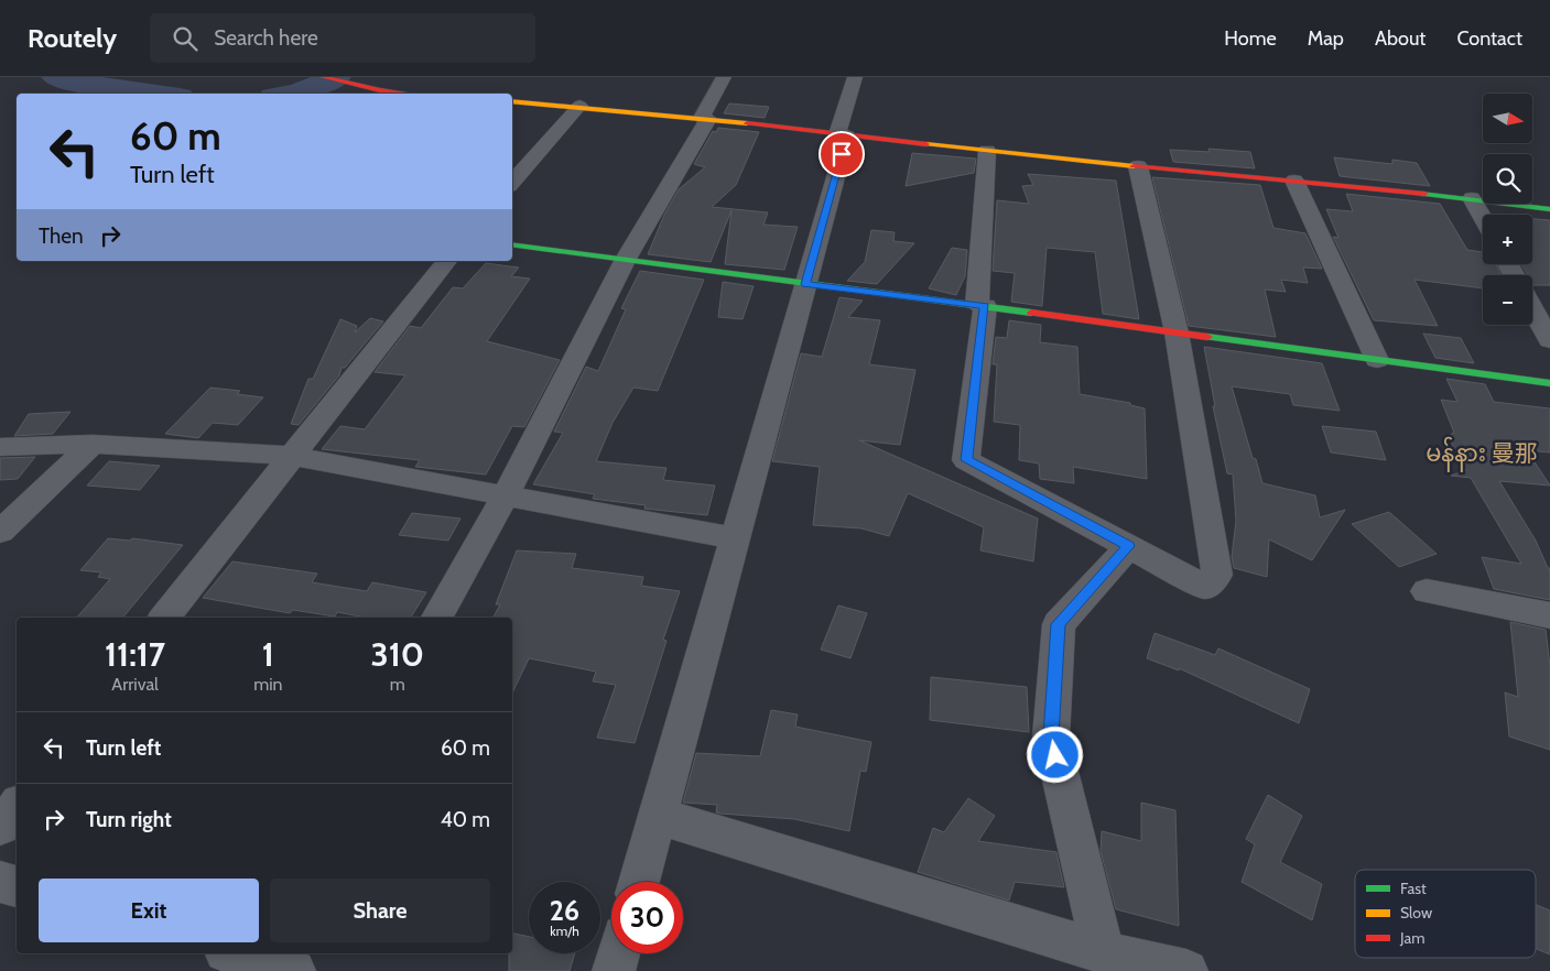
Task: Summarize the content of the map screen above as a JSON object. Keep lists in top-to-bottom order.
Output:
{
  "districts": ["မန်နား 曼那"],
  "legend": ["Fast", "Slow", "Jam"],
  "north": "right",
  "page": {
    "header": "Routely",
    "search": "Search here",
    "nav": [
      "Home",
      "Map",
      "About",
      "Contact"
    ],
    "map_buttons": ["+", "−"],
    "turn": ["60 m", "Turn left"],
    "then": "Then",
    "eta": [
      "11:17",
      "Arrival",
      "1",
      "min",
      "310",
      "m"
    ],
    "list": [
      {
        "name": "Turn left",
        "value": "60 m"
      },
      {
        "name": "Turn right",
        "value": "40 m"
      }
    ],
    "buttons": ["Exit", "Share"],
    "speed": "26 km/h",
    "limit": "30"
  }
}
